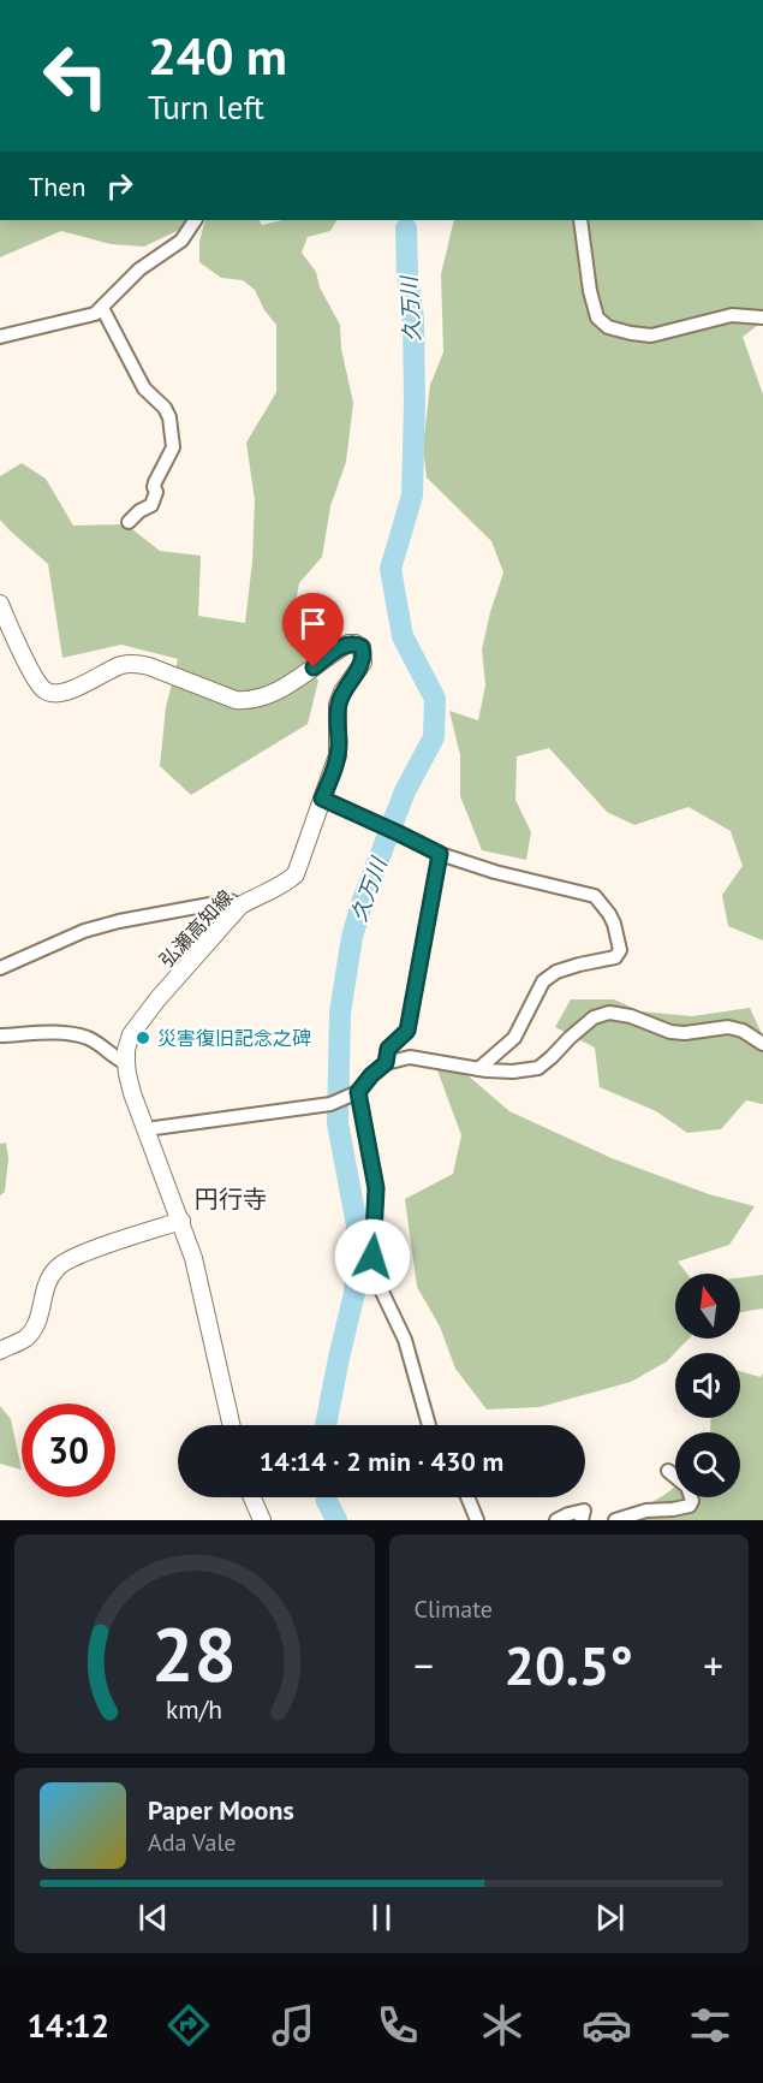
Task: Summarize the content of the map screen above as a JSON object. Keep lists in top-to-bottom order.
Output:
{
  "streets": {
    "main road": ["弘瀬高知線"]
  },
  "districts": ["円行寺"],
  "water": ["久万川"],
  "places": ["災害復旧記念之碑"],
  "north": "top",
  "page": {
    "turn": ["240 m", "Turn left"],
    "then": "Then",
    "limit": "30",
    "trip": "14:14 · 2 min · 430 m",
    "tile": "Climate",
    "heat": ["−", "20.5°", "+"],
    "song": ["Paper Moons", "Ada Vale"],
    "tabs": "14:12",
    "gauge": ["28", "km/h"]
  }
}
